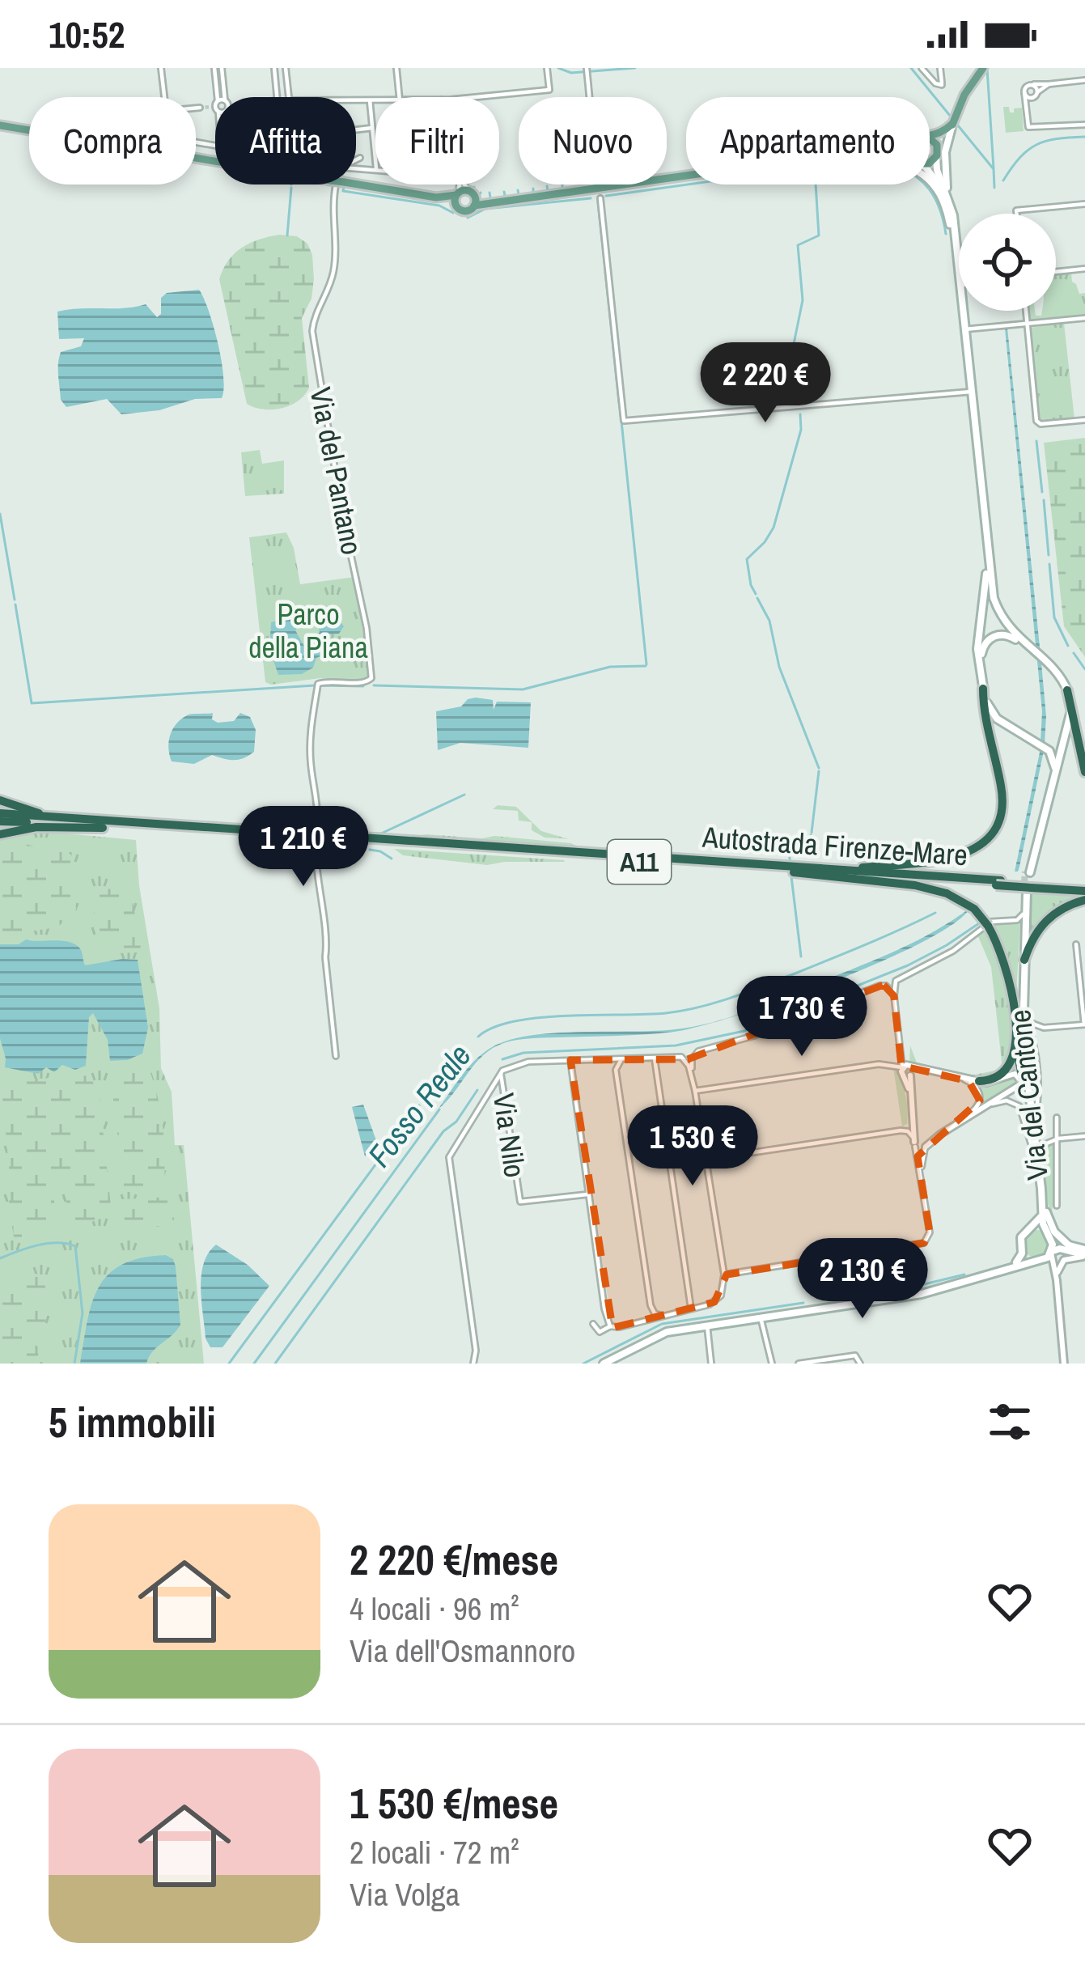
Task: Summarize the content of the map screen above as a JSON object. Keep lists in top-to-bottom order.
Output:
{
  "streets": {
    "highway": ["Autostrada Firenze-Mare", "A11"],
    "main road": ["Via del Cantone"],
    "street": ["Via del Pantano", "Via Nilo"]
  },
  "crossings": [
    ["Autostrada Firenze-Mare", "Via del Cantone"]
  ],
  "water": ["Fosso Reale"],
  "parks": ["Parco della Piana"],
  "page": {
    "status": "10:52",
    "chip": [
      "Compra",
      "Affitta",
      "Filtri",
      "Nuovo",
      "Appartamento"
    ],
    "price": [
      "2 220 €",
      "1 210 €",
      "1 730 €",
      "1 530 €",
      "2 130 €"
    ],
    "heading": "5 immobili",
    "list": [
      {
        "name": "2 220 €/mese",
        "note": "4 locali · 96 m² · Via dell'Osmannoro"
      },
      {
        "name": "1 530 €/mese",
        "note": "2 locali · 72 m² · Via Volga"
      }
    ]
  }
}
